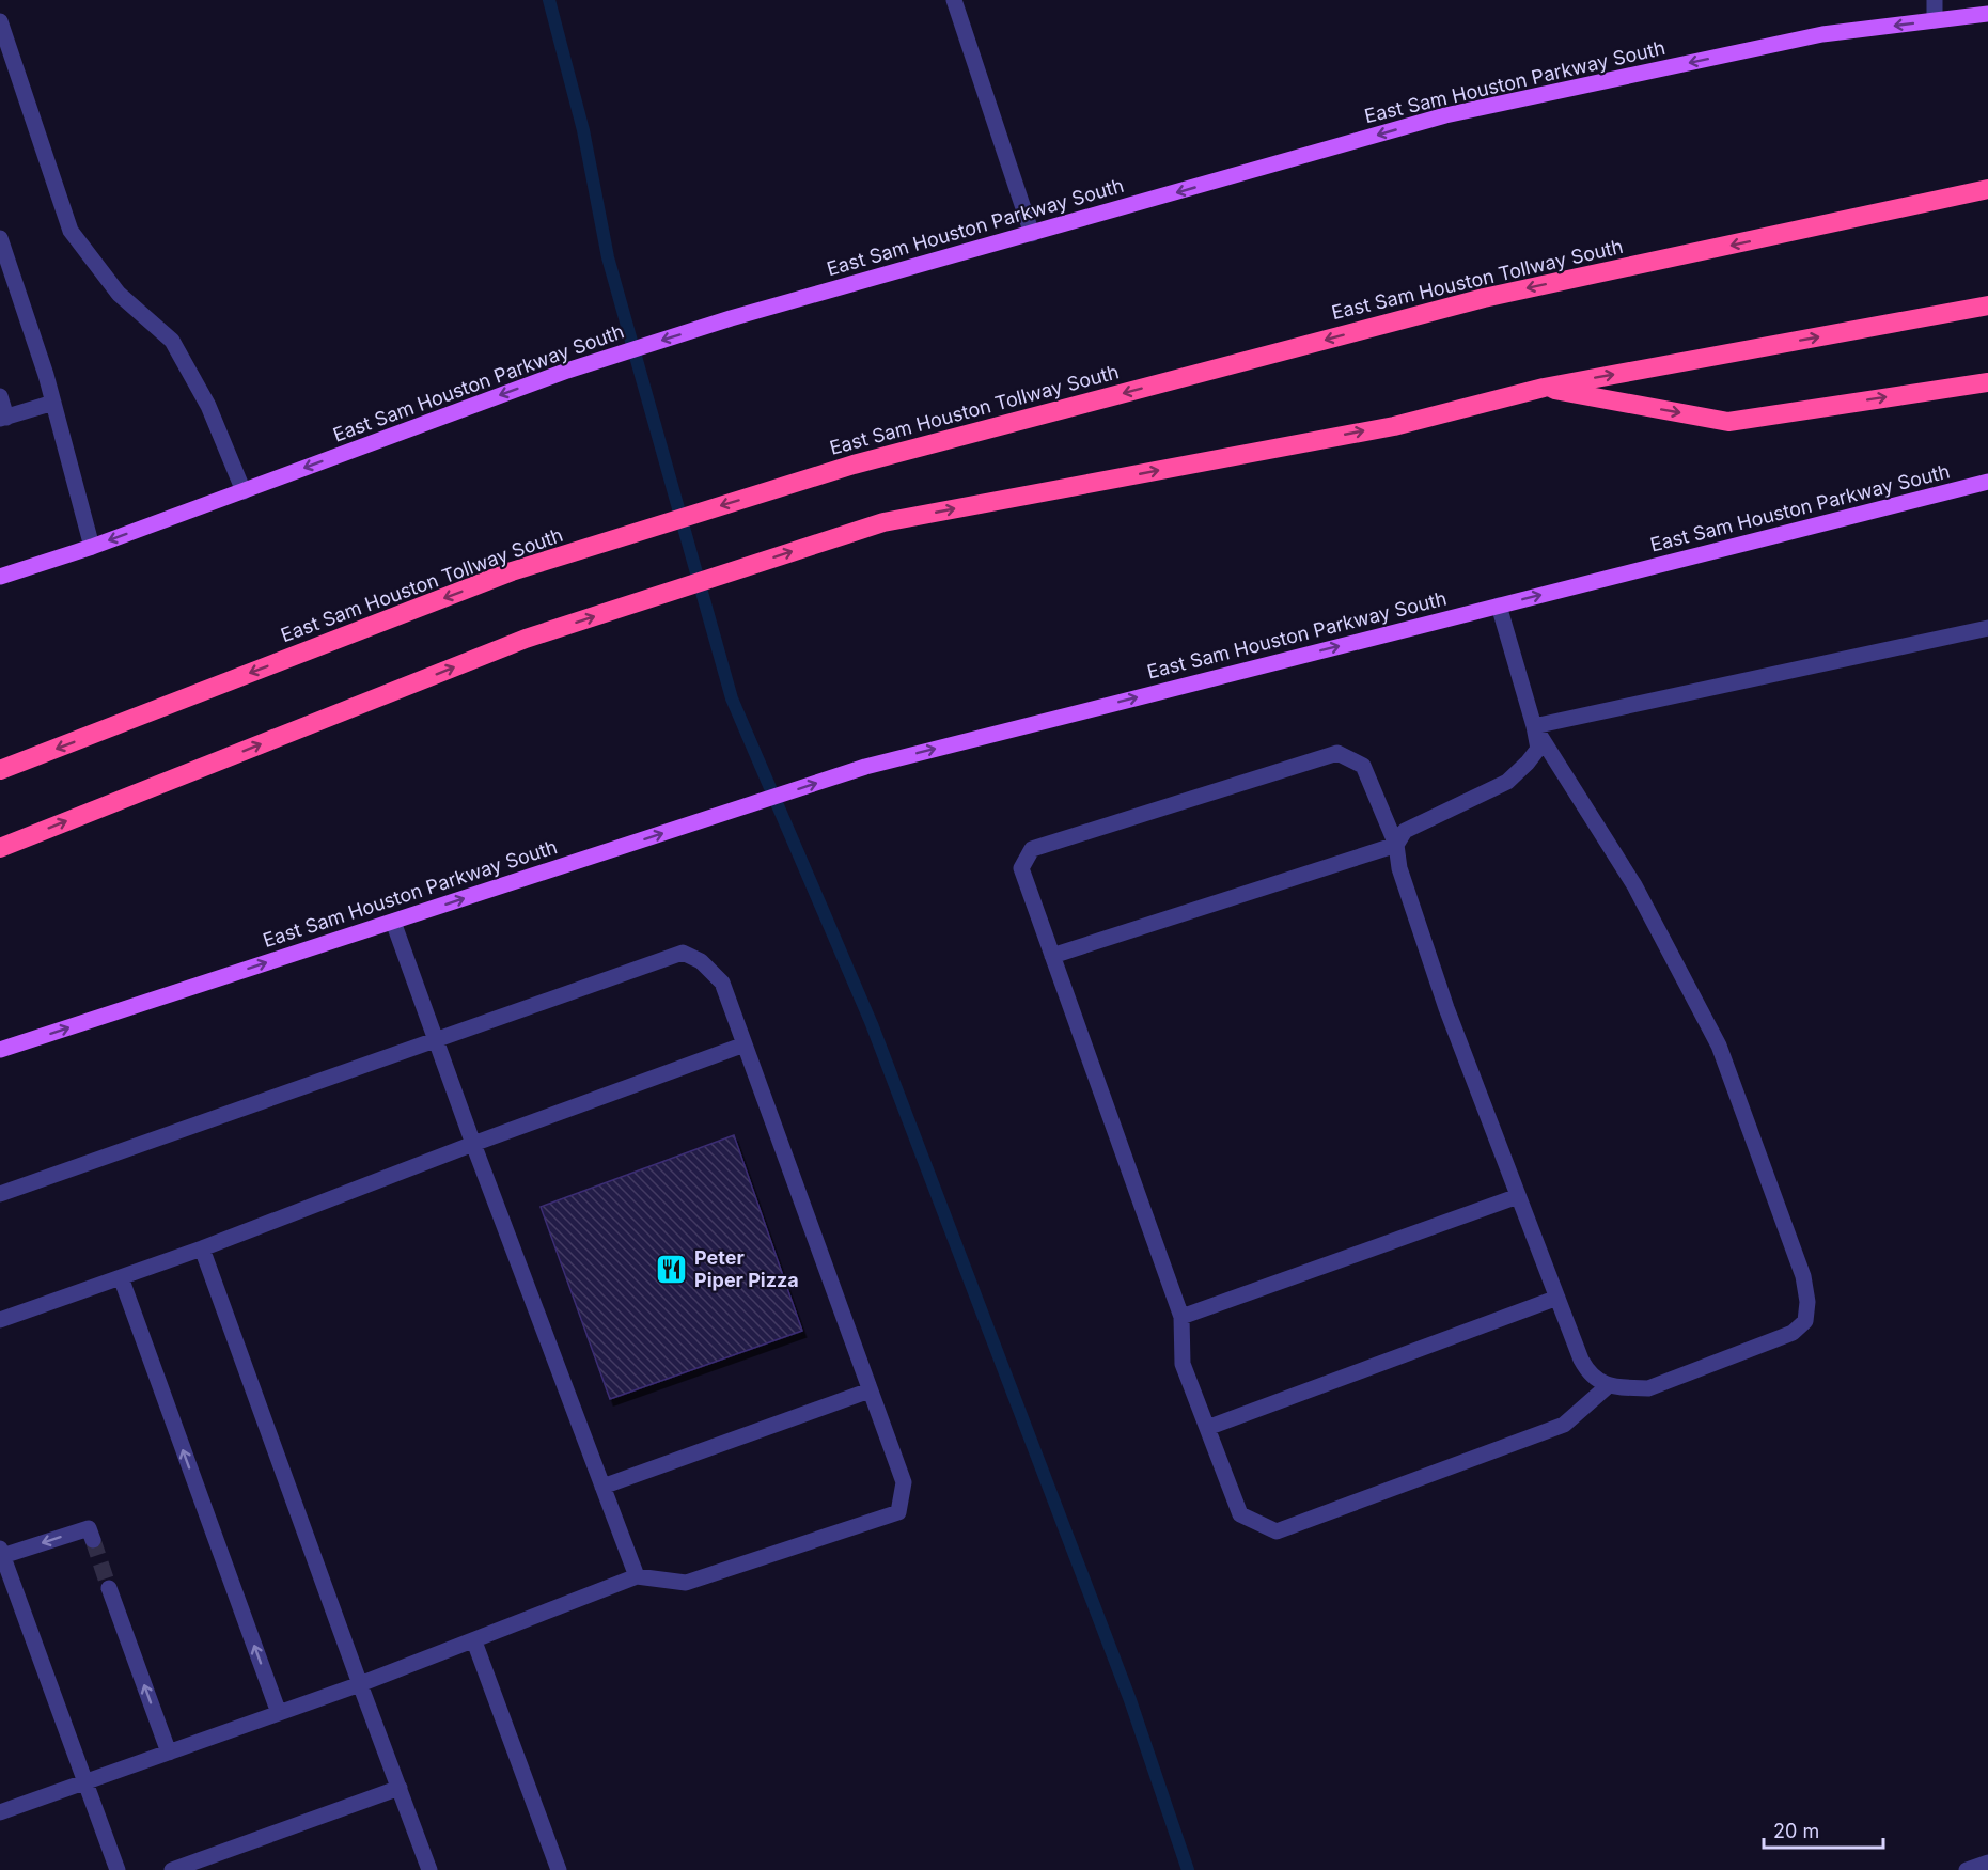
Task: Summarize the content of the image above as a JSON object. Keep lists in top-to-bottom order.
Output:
{
  "streets": {
    "highway": ["East Sam Houston Tollway South"],
    "main road": ["East Sam Houston Parkway South"]
  },
  "places": {
    "restaurant": ["Peter Piper Pizza"]
  },
  "scale_bar": "20 m"
}
